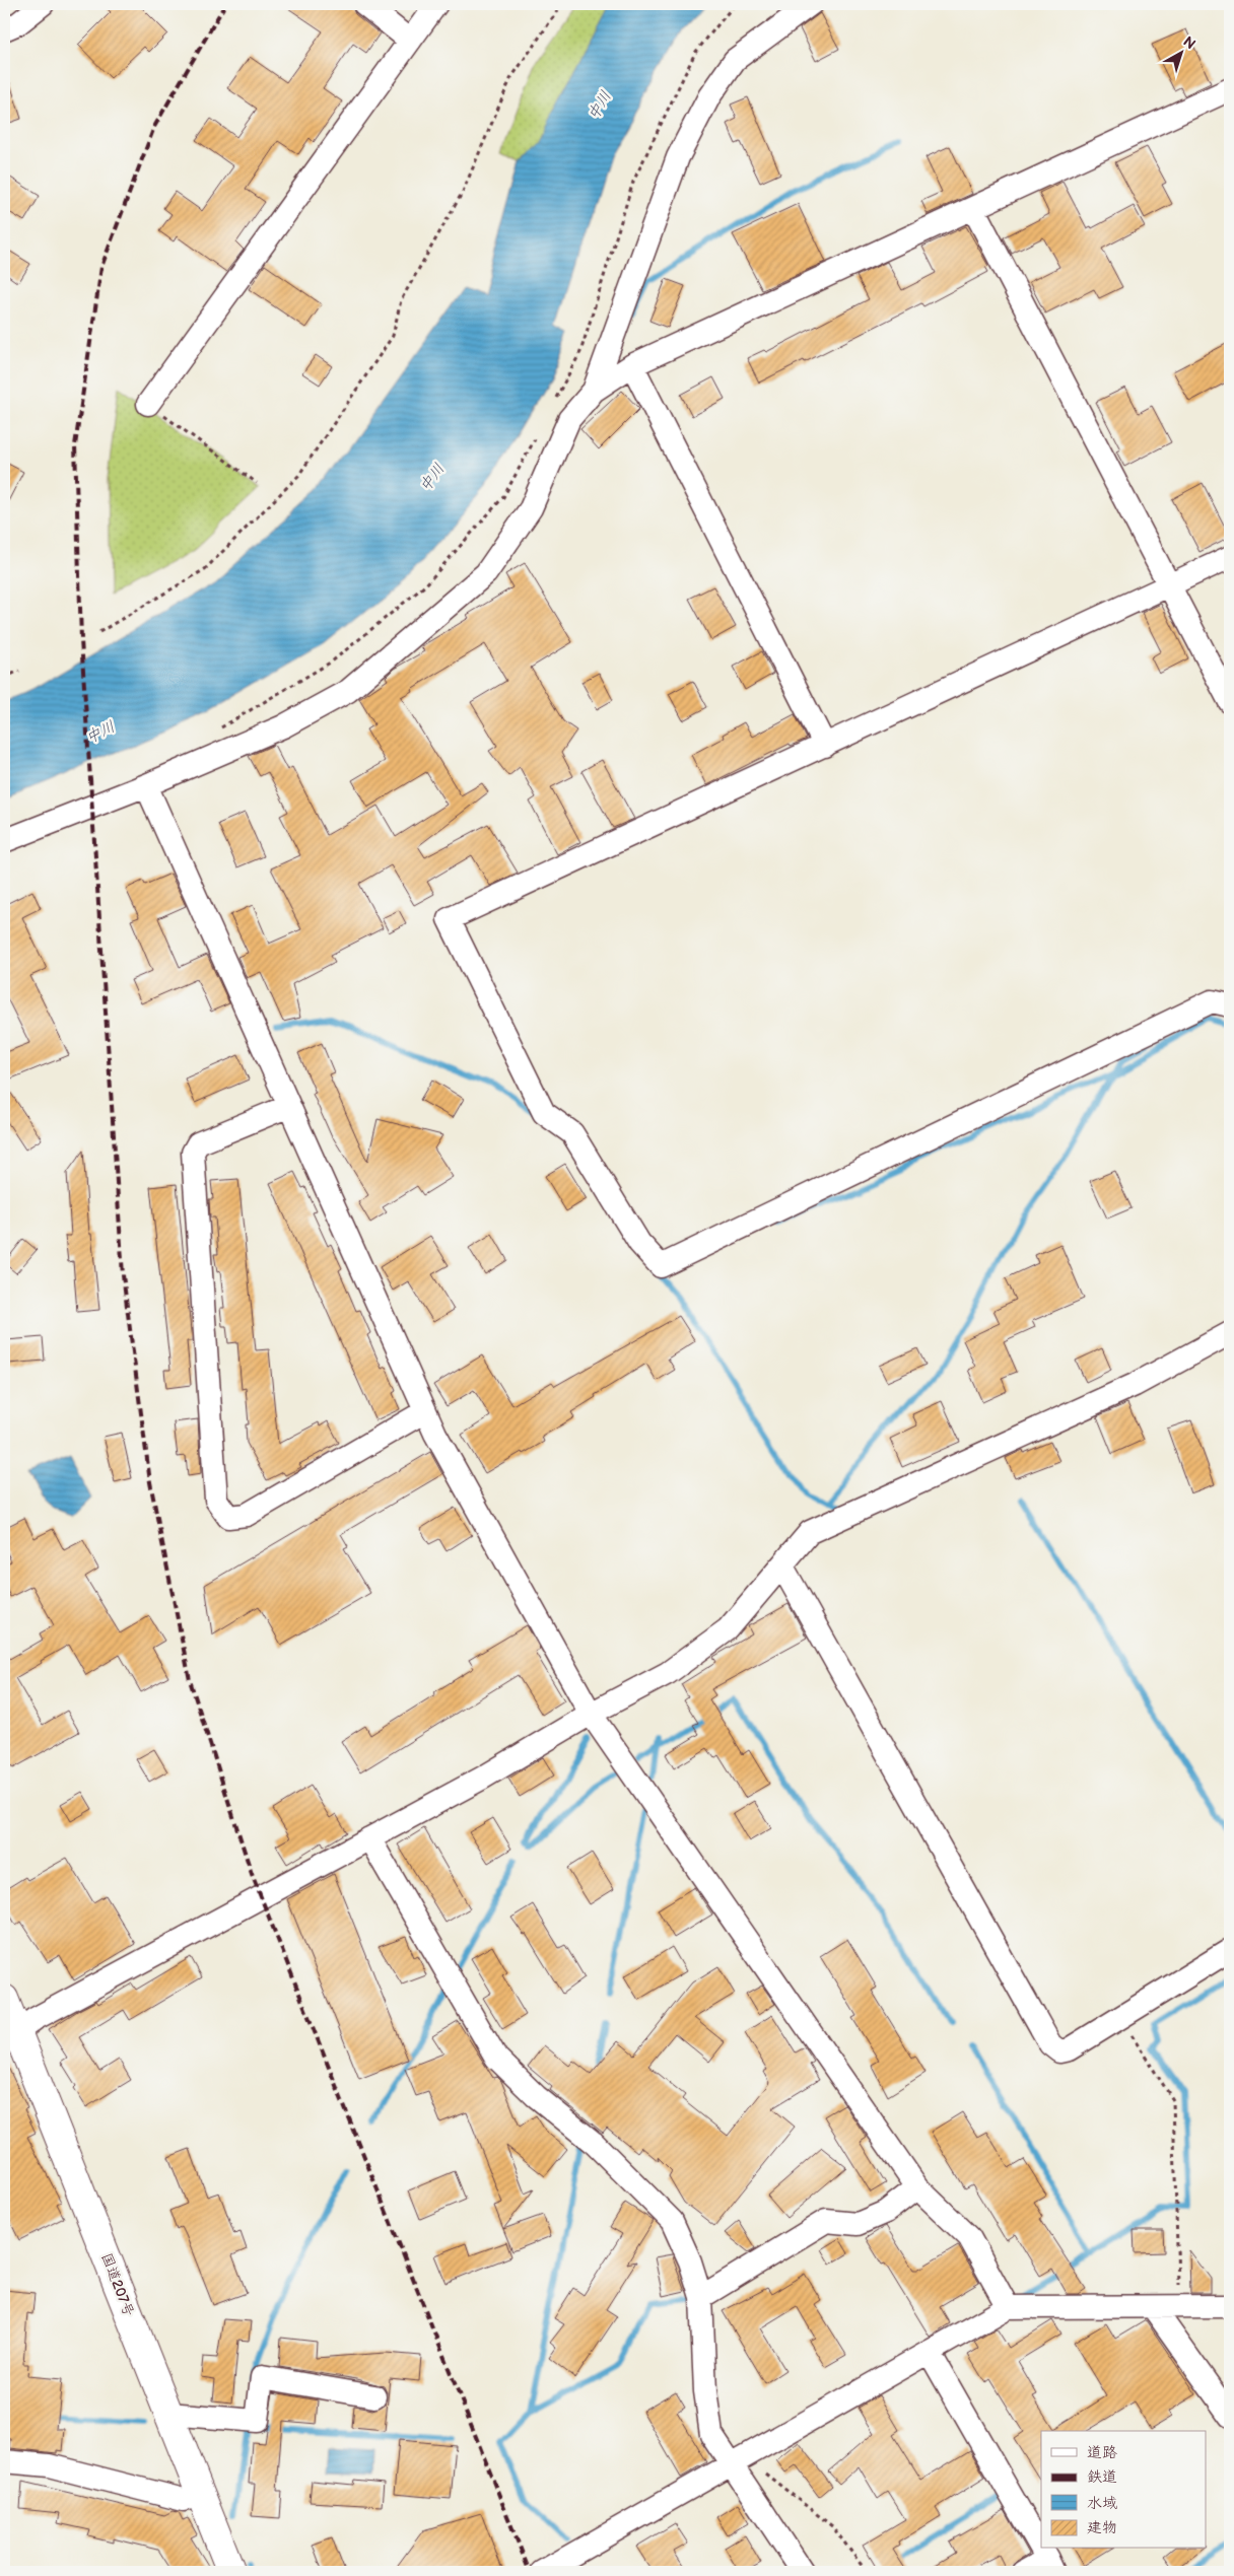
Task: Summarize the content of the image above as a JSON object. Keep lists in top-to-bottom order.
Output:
{
  "streets": {
    "highway": ["国道207号"]
  },
  "water": ["中川"],
  "legend": [
    "道路",
    "鉄道",
    "水域",
    "建物"
  ],
  "north": "top right"
}
